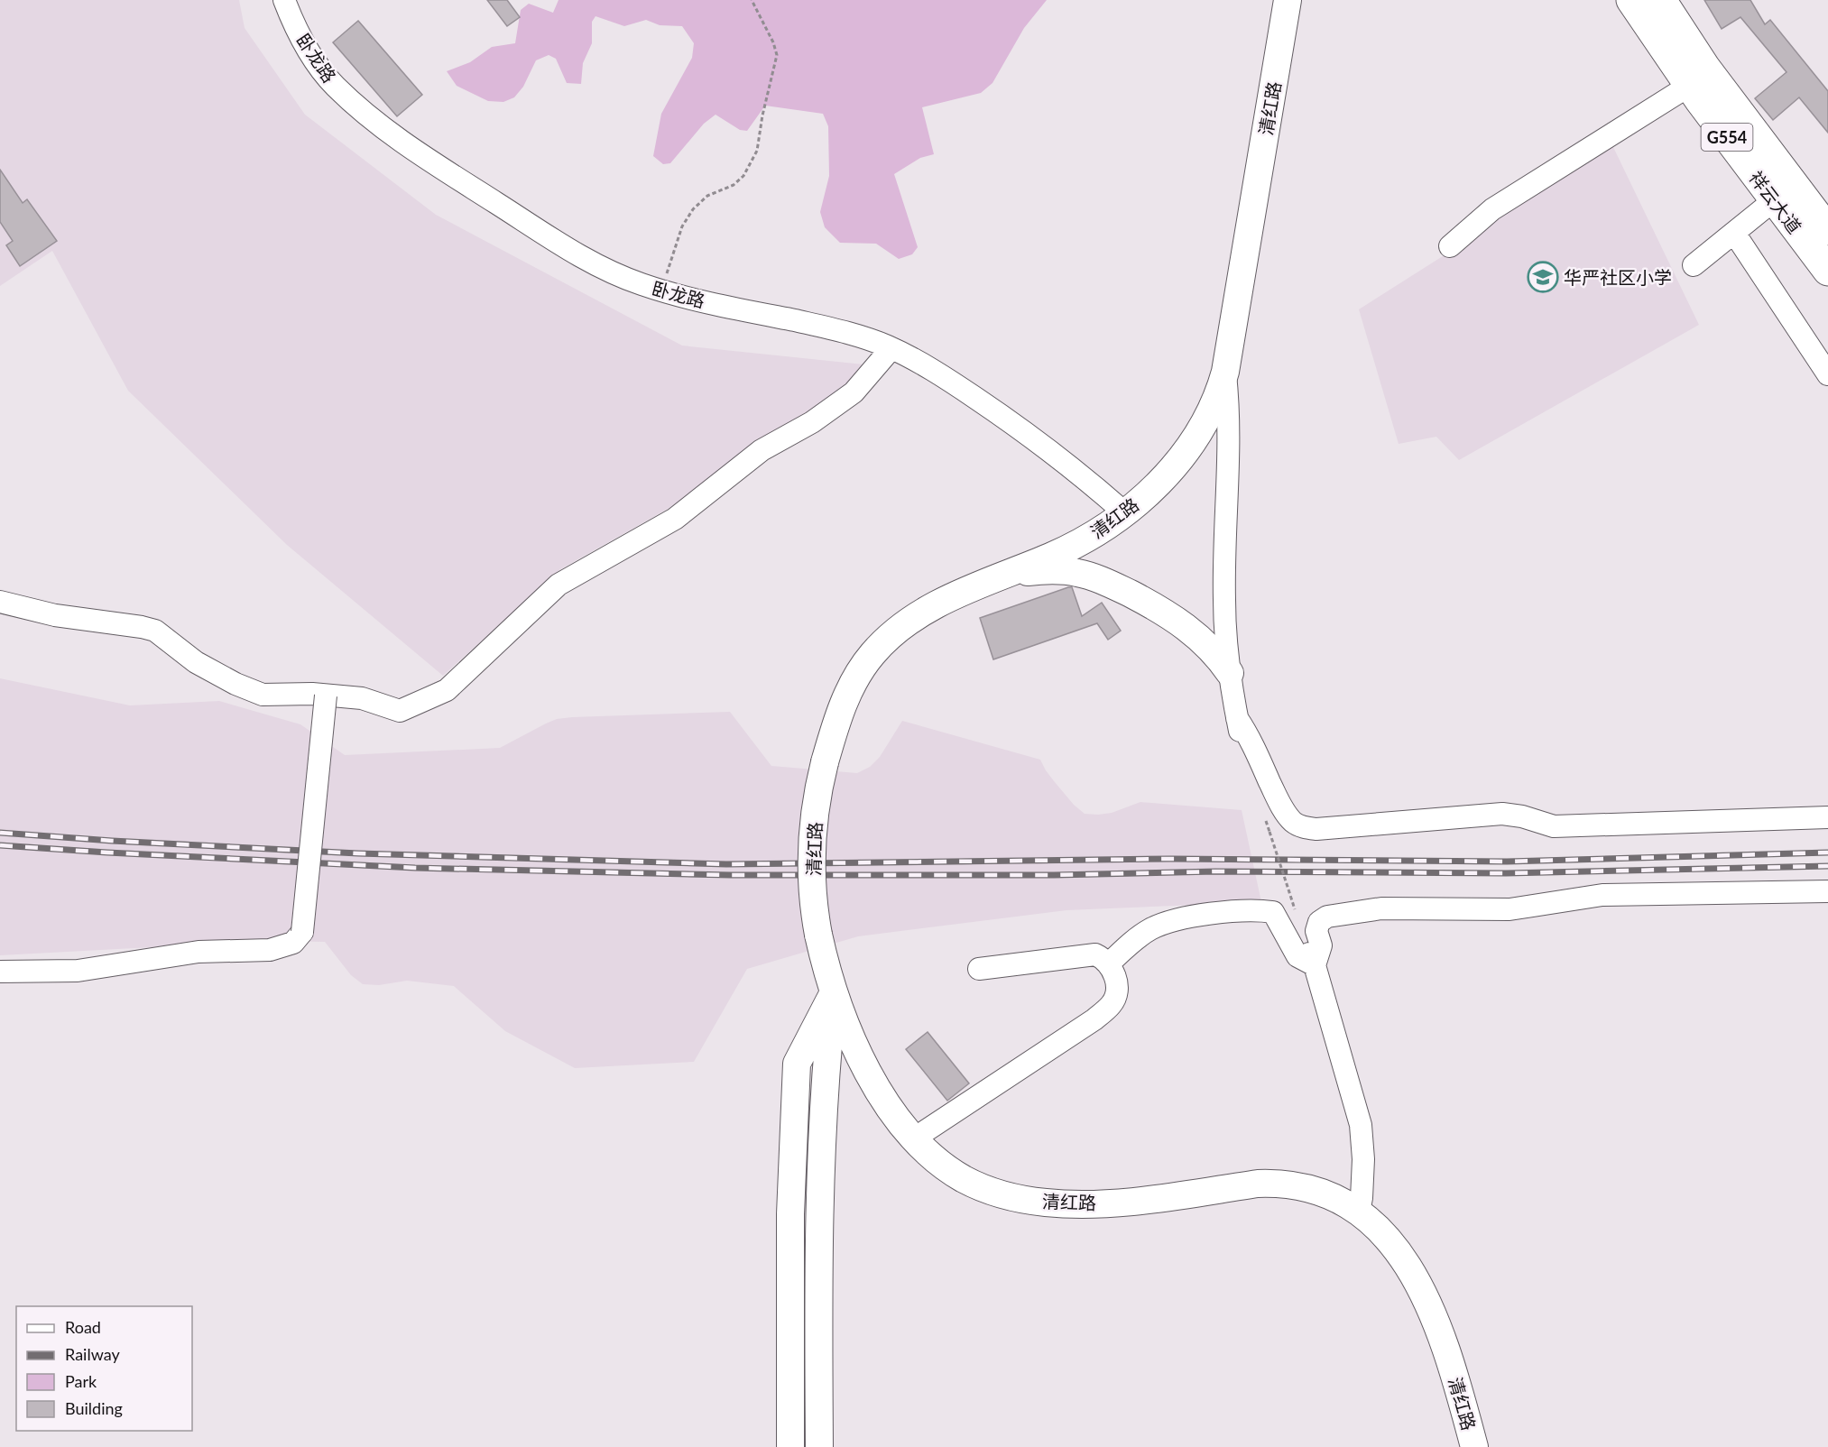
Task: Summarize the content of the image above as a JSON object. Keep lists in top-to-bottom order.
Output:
{
  "streets": {
    "highway": ["G554", "祥云大道"],
    "main road": ["清红路"],
    "street": ["卧龙路"]
  },
  "crossings": [
    ["卧龙路", "清红路"]
  ],
  "places": {
    "school or university": ["华严社区小学"]
  },
  "legend": [
    "Road",
    "Railway",
    "Park",
    "Building"
  ]
}
